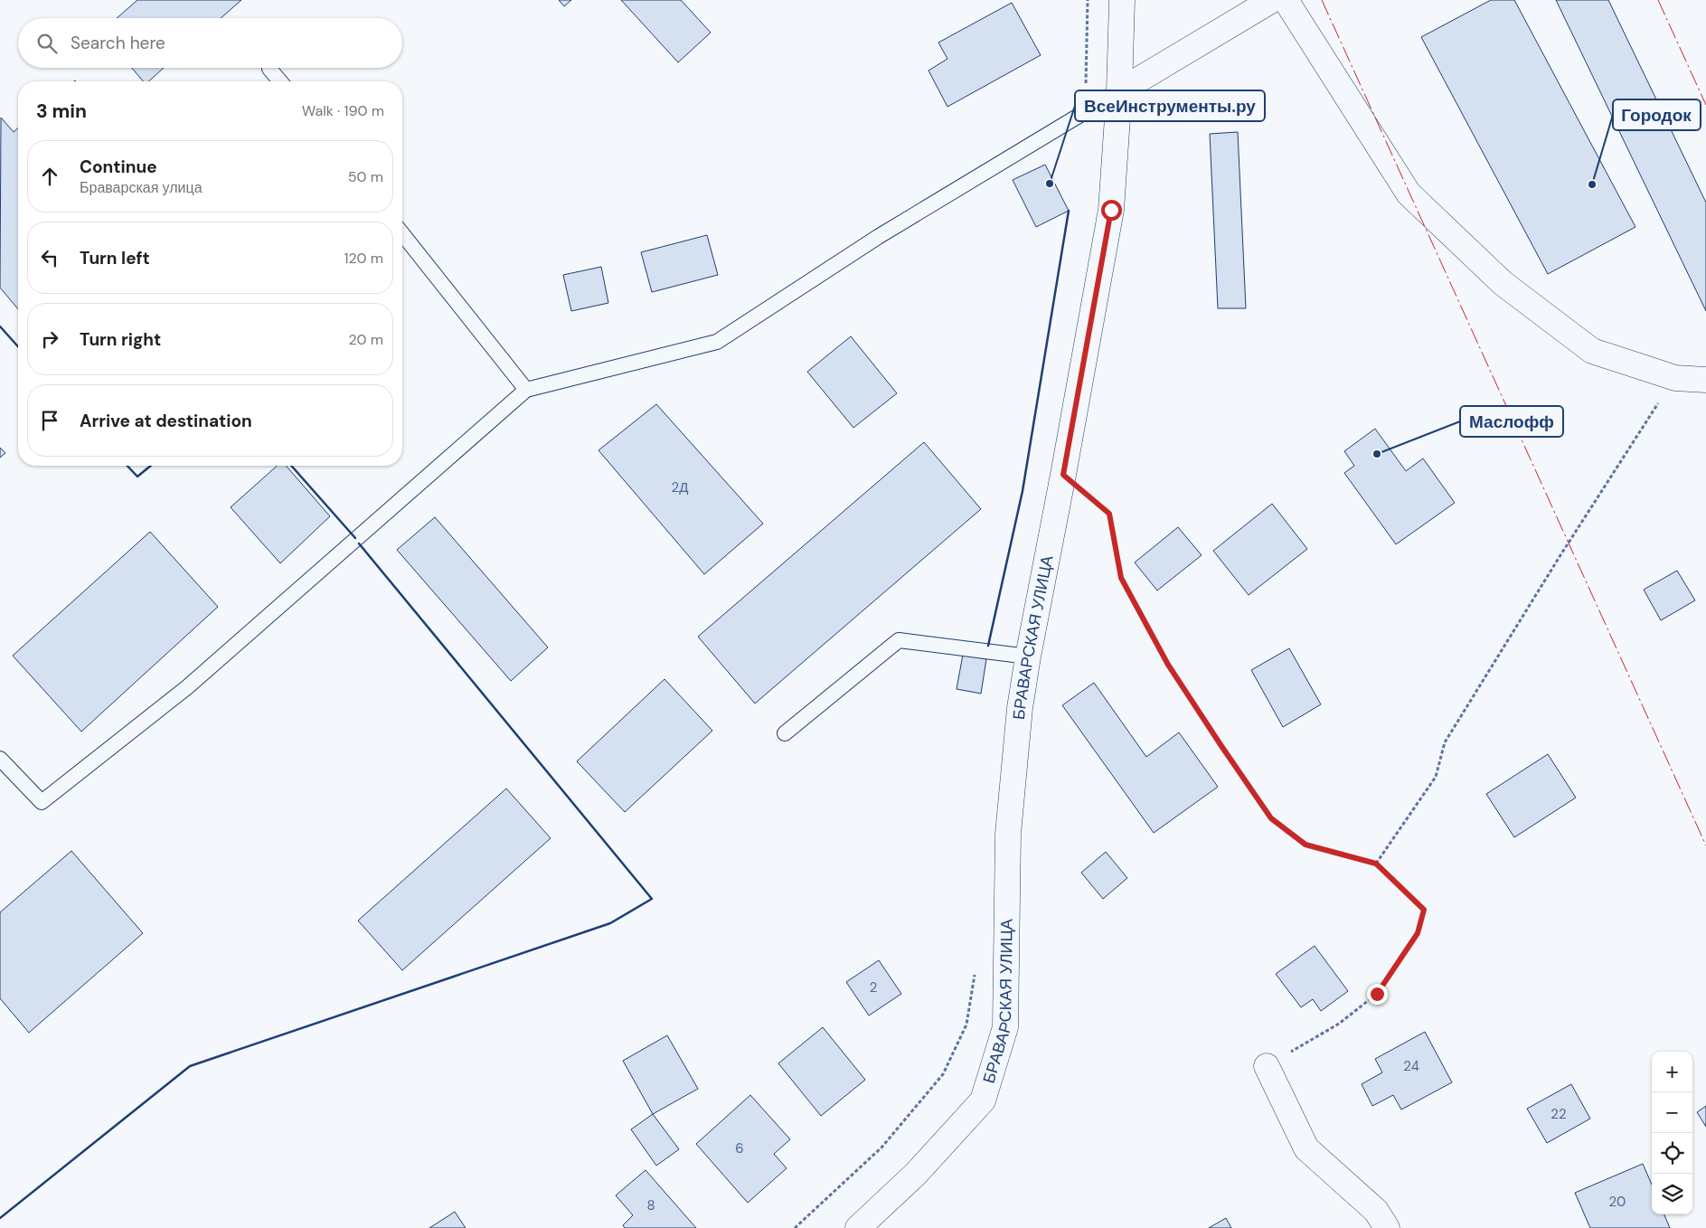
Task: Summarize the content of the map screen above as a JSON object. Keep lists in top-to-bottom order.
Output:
{
  "streets": {
    "main road": ["БРАВАРСКАЯ УЛИЦА"]
  },
  "places": ["ВсеИнструменты.ру", "Городок", "Маслофф"],
  "house_numbers": [
    "2Д",
    "2",
    "24",
    "22",
    "6",
    "20",
    "8"
  ],
  "page": {
    "search": "Search here",
    "heading": ["3 min", "Walk · 190 m"],
    "list": [
      ["Continue", "Браварская улица", "50 m"],
      ["Turn left", "120 m"],
      ["Turn right", "20 m"],
      "Arrive at destination"
    ],
    "map_buttons": ["+", "−"]
  }
}
